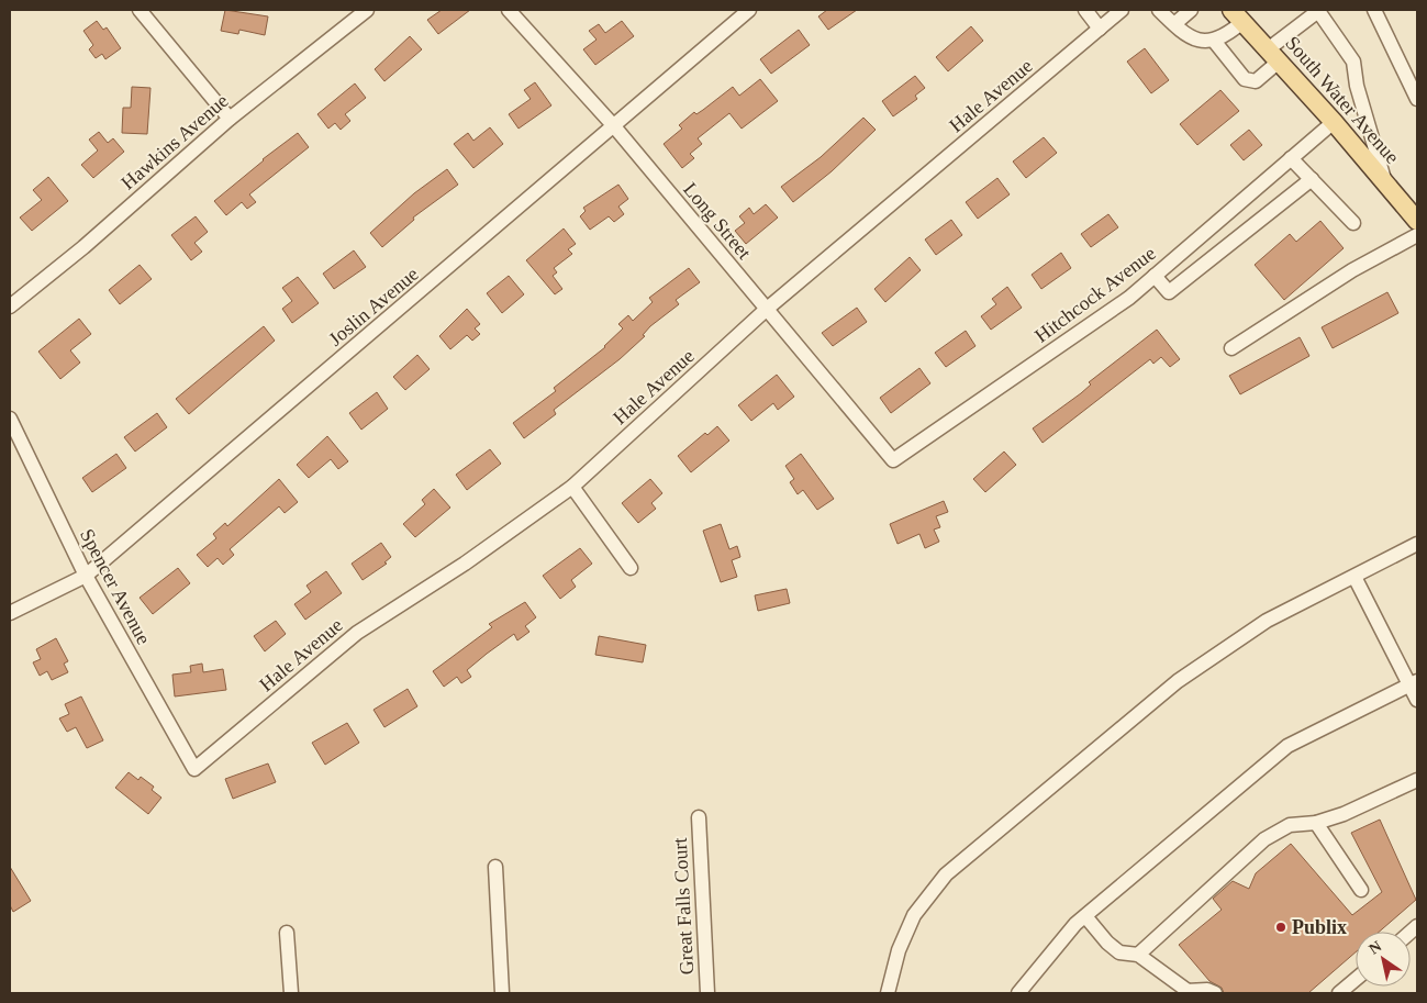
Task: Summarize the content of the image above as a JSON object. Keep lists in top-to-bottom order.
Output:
{
  "streets": {
    "main road": ["South Water Avenue"],
    "street": [
      "Hale Avenue",
      "Hawkins Avenue",
      "Long Street",
      "Hitchcock Avenue",
      "Joslin Avenue",
      "Spencer Avenue",
      "Great Falls Court"
    ]
  },
  "crossings": [
    ["Hale Avenue", "Long Street"],
    ["Hale Avenue", "Spencer Avenue"],
    ["South Water Avenue", "Hitchcock Avenue"],
    ["Long Street", "Hitchcock Avenue"],
    ["Long Street", "Joslin Avenue"],
    ["Joslin Avenue", "Spencer Avenue"]
  ],
  "places": ["Publix"],
  "north": "top left"
}
